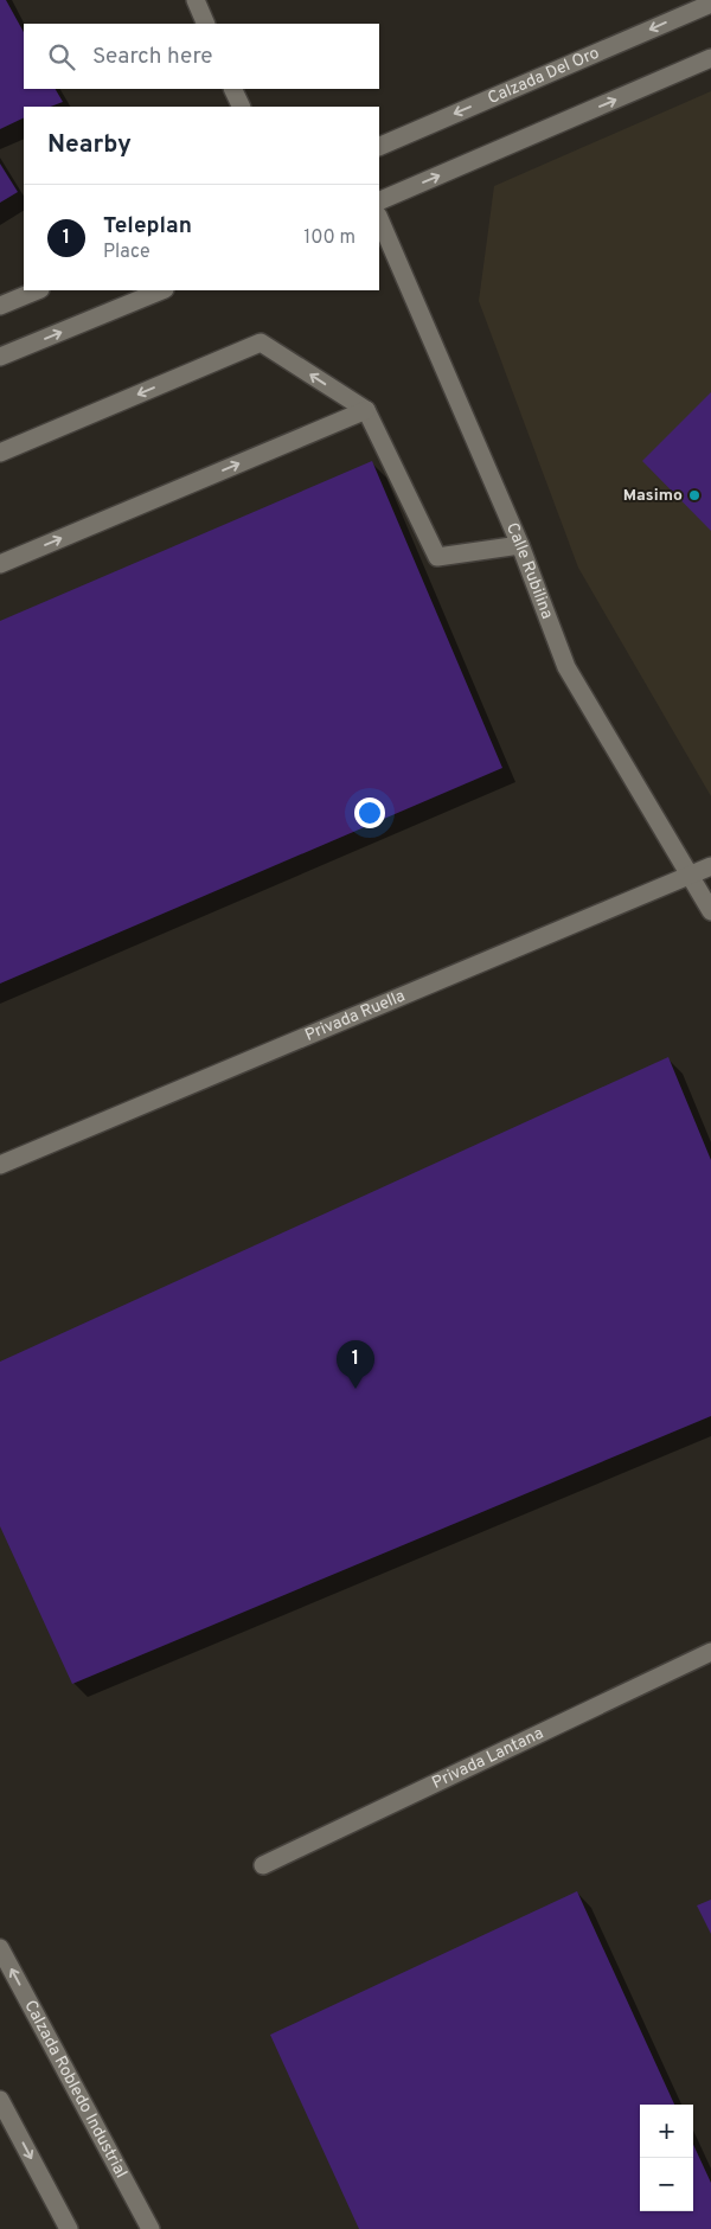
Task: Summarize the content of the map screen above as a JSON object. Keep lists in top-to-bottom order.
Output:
{
  "streets": {
    "street": [
      "Calzada Del Oro",
      "Calle Rubilina",
      "Privada Ruella",
      "Privada Lantana",
      "Calzada Robledo Industrial"
    ]
  },
  "crossings": [
    ["Calle Rubilina", "Privada Ruella"]
  ],
  "places": ["Masimo"],
  "page": {
    "search": "Search here",
    "heading": "Nearby",
    "list": [
      {
        "mark": "1",
        "name": "Teleplan",
        "note": "Place",
        "value": "100 m"
      }
    ],
    "pins": "1",
    "map_buttons": ["+", "−"]
  }
}
